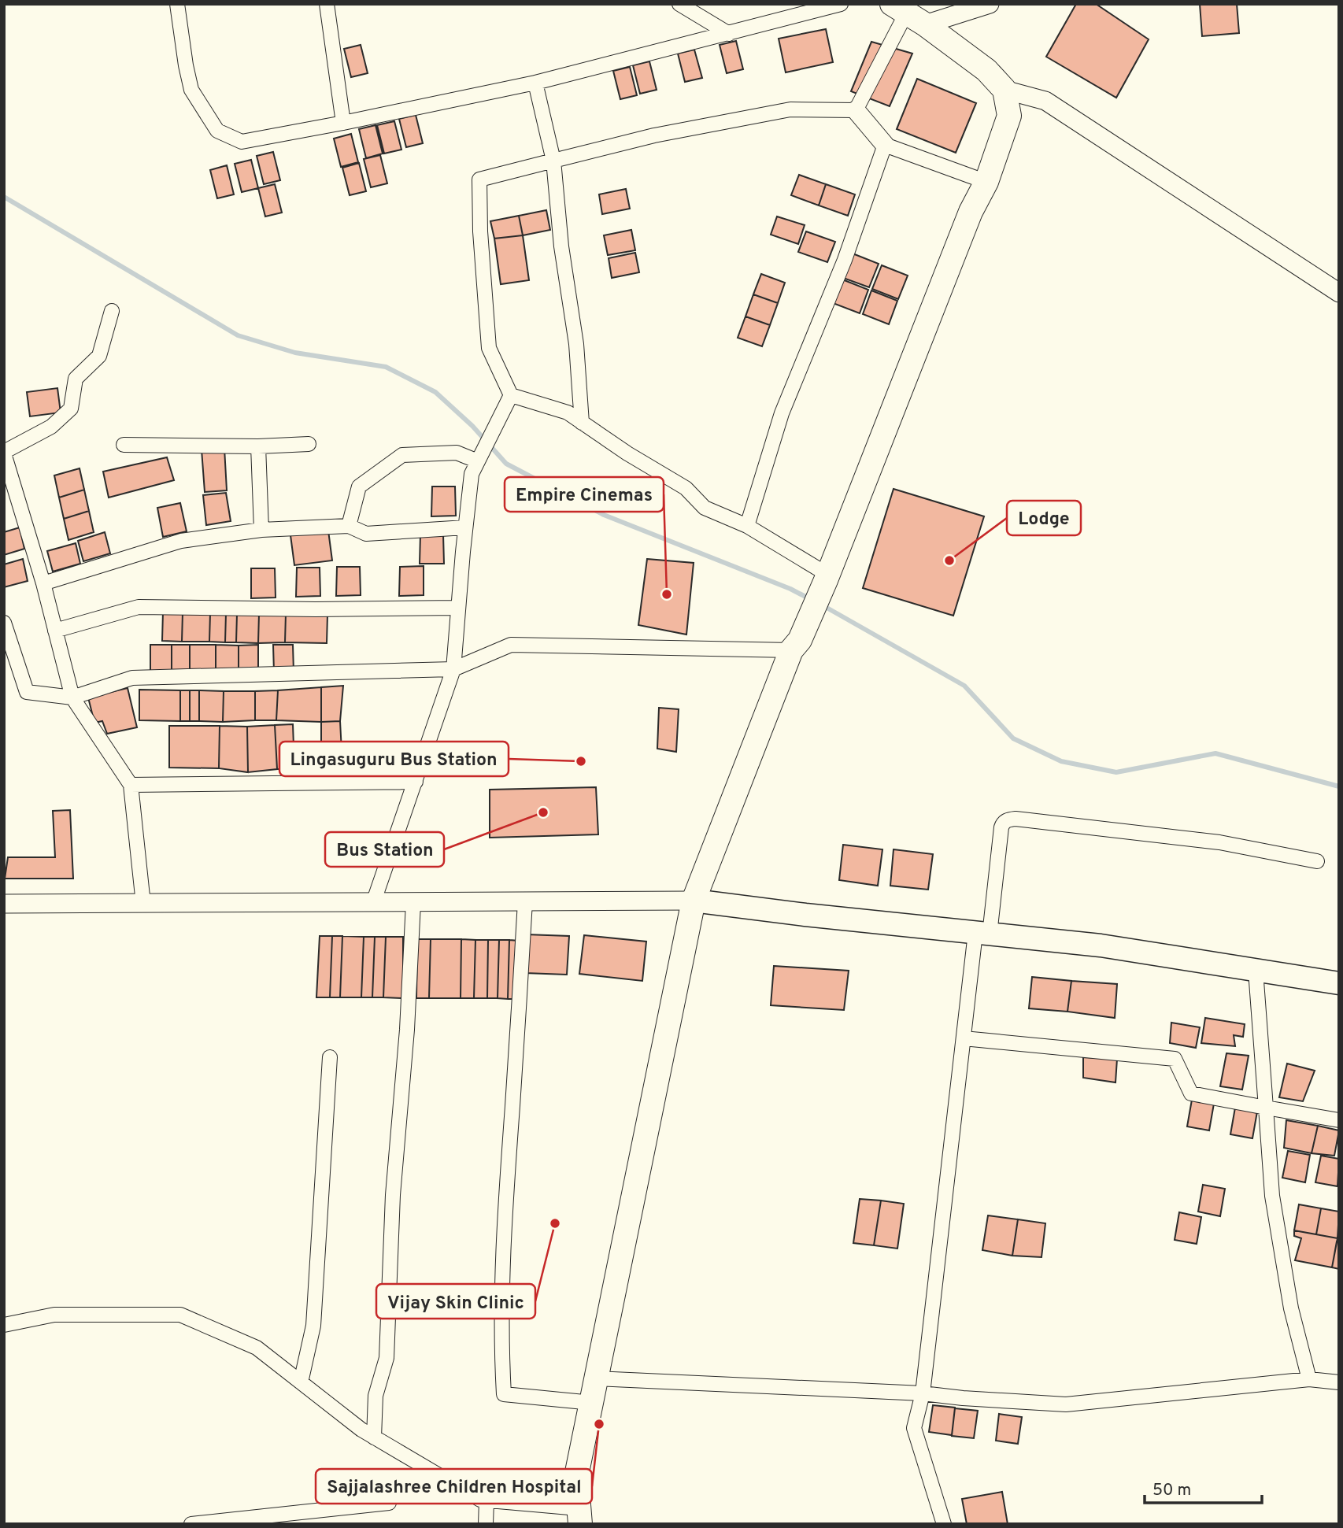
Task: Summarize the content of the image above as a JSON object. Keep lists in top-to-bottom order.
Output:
{
  "places": [
    "Lodge",
    "Empire Cinemas",
    "Lingasuguru Bus Station",
    "Bus Station",
    "Vijay Skin Clinic",
    "Sajjalashree Children Hospital"
  ],
  "scale_bar": "50 m"
}
